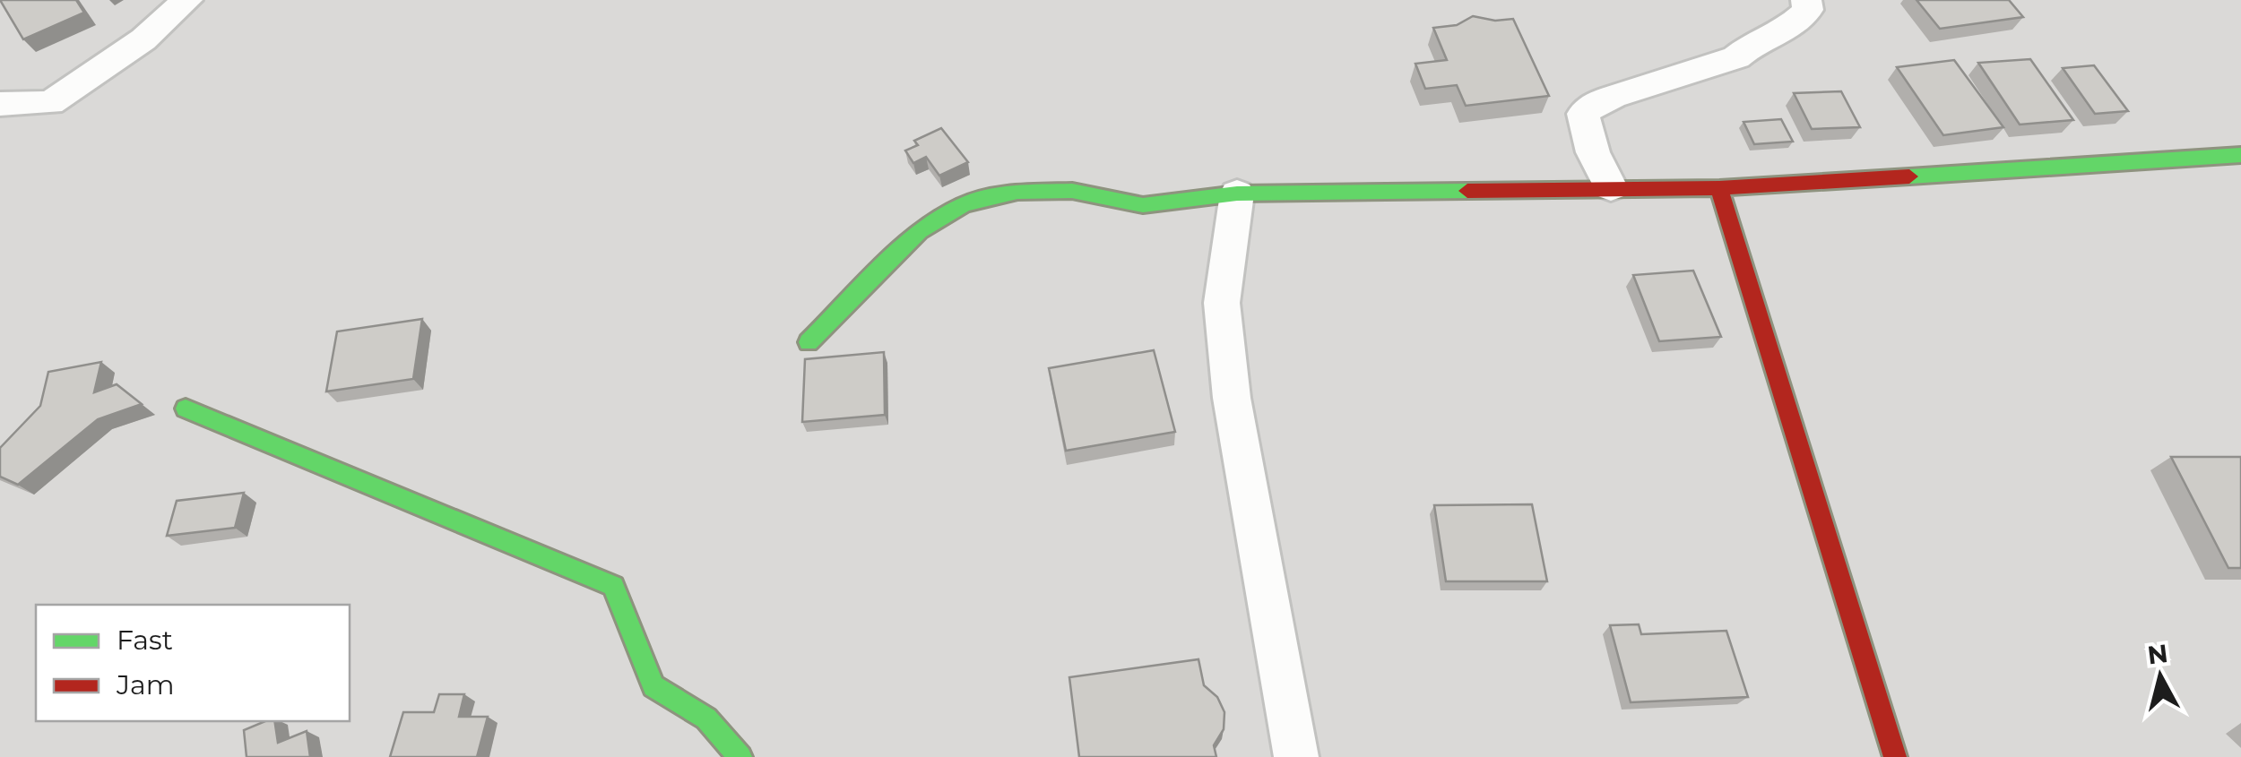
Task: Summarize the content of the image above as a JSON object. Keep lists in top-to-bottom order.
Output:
{
  "legend": ["Fast", "Jam"],
  "north": "top"
}
